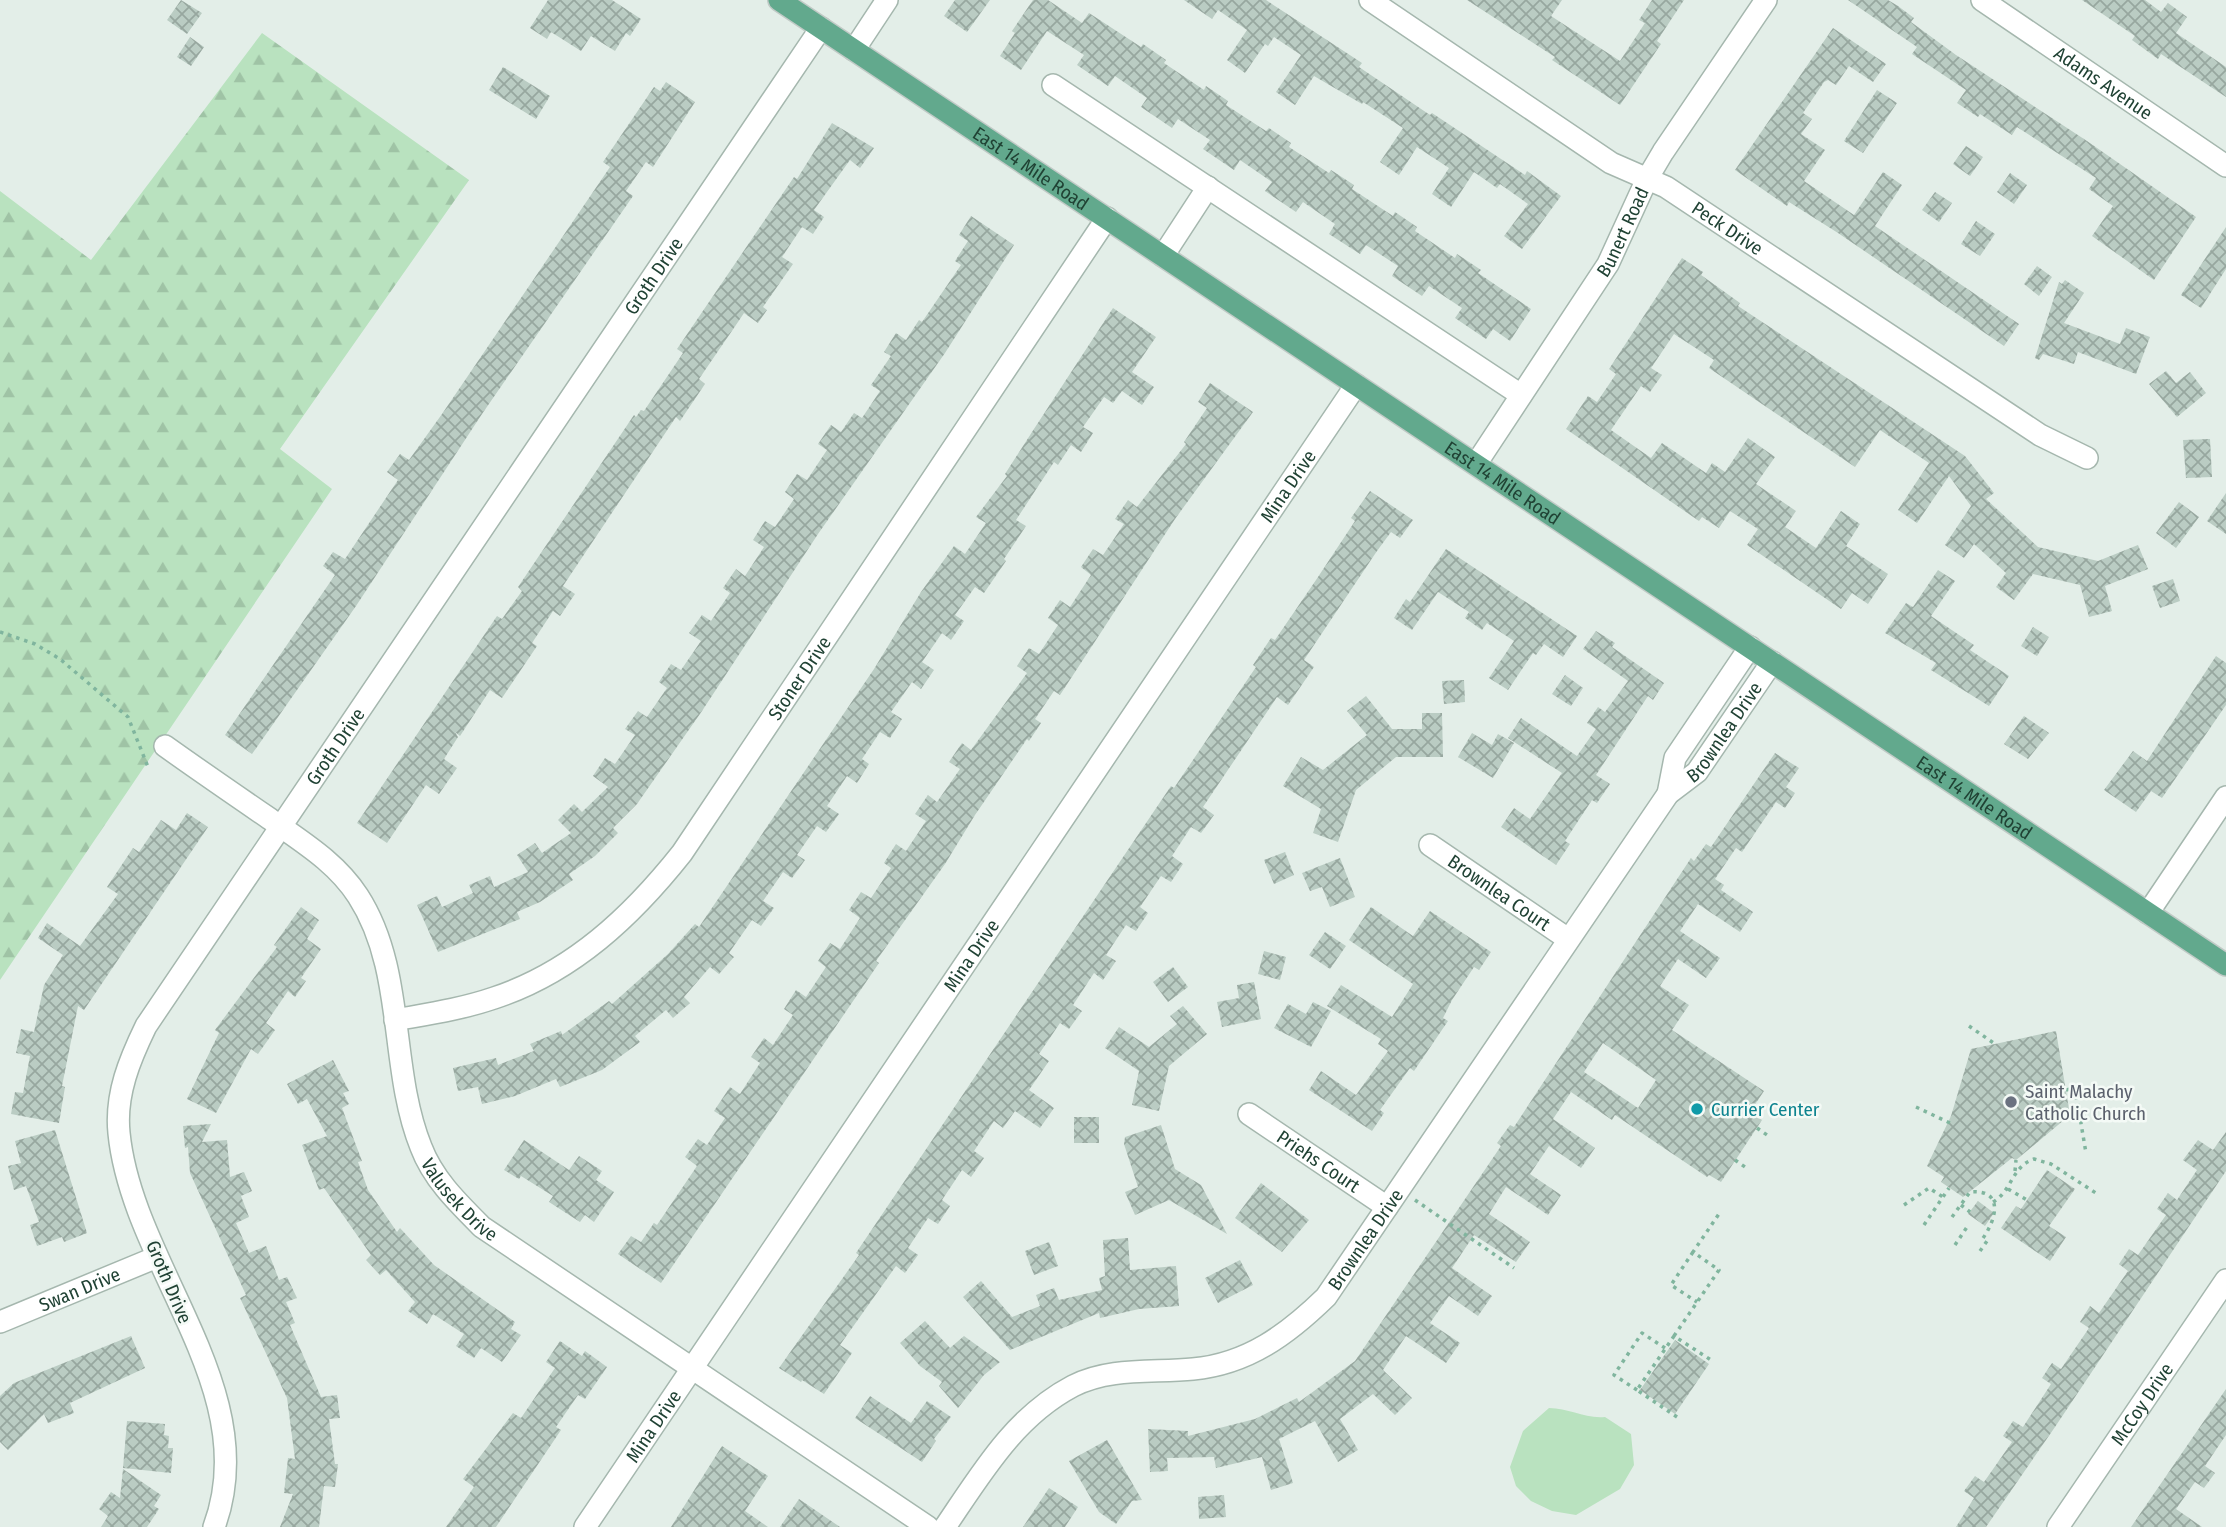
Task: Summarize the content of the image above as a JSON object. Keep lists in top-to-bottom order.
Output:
{
  "streets": {
    "main road": ["East 14 Mile Road"],
    "street": [
      "Adams Avenue",
      "Peck Drive",
      "Bunert Road",
      "Groth Drive",
      "Mina Drive",
      "Stoner Drive",
      "Brownlea Drive",
      "Brownlea Court",
      "Priehs Court",
      "Valusek Drive",
      "Swan Drive",
      "McCoy Drive"
    ]
  },
  "crossings": [
    ["East 14 Mile Road", "Bunert Road"],
    ["East 14 Mile Road", "Groth Drive"],
    ["East 14 Mile Road", "Mina Drive"],
    ["East 14 Mile Road", "Stoner Drive"],
    ["East 14 Mile Road", "Brownlea Drive"],
    ["Peck Drive", "Bunert Road"],
    ["Groth Drive", "Valusek Drive"],
    ["Groth Drive", "Swan Drive"],
    ["Mina Drive", "Valusek Drive"],
    ["Stoner Drive", "Valusek Drive"],
    ["Brownlea Drive", "Brownlea Court"],
    ["Brownlea Drive", "Priehs Court"]
  ],
  "places": ["Saint Malachy Catholic Church", "Currier Center"]
}
